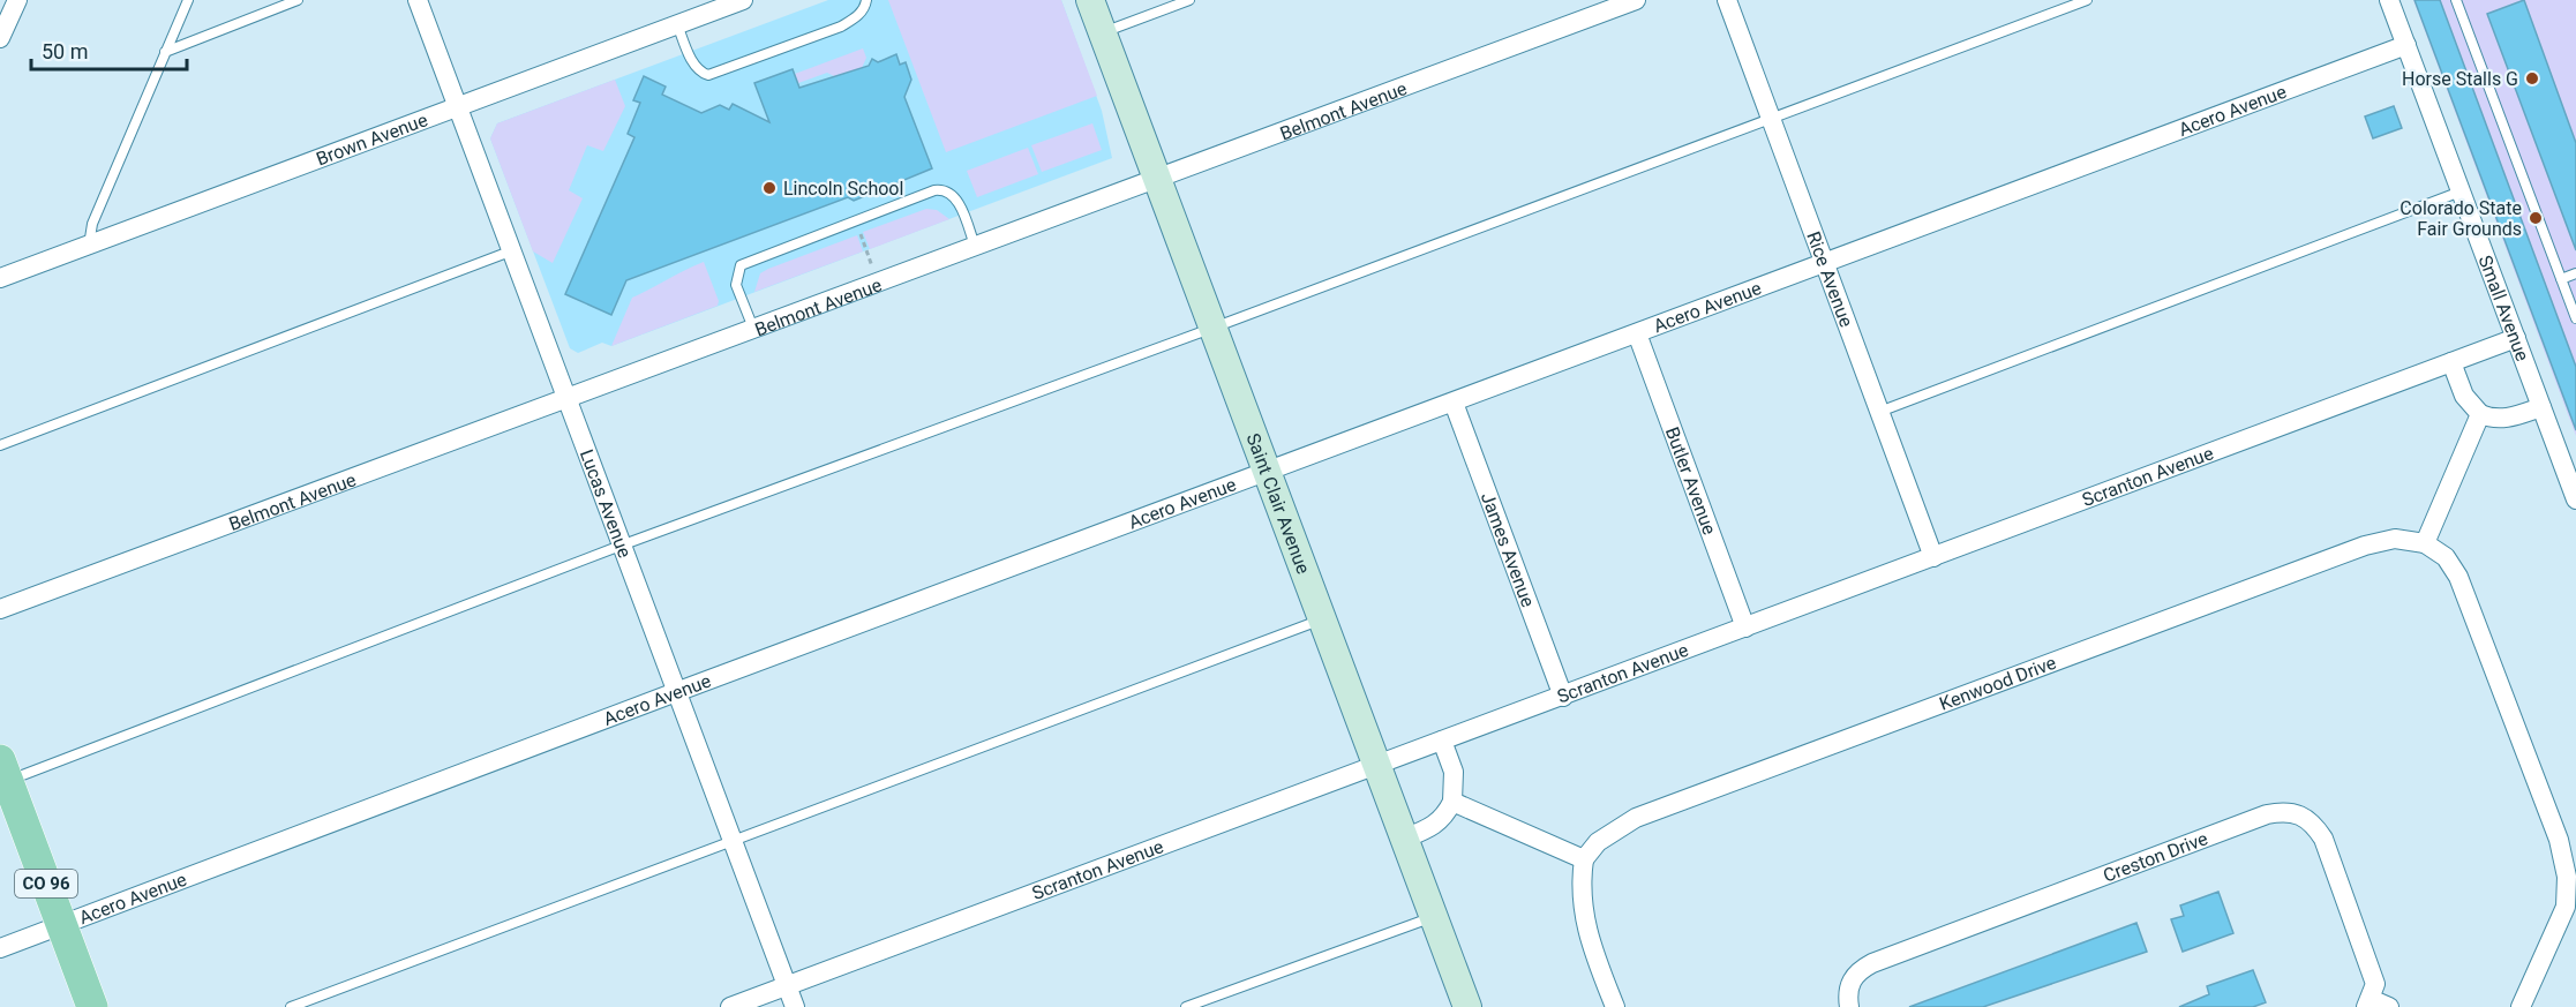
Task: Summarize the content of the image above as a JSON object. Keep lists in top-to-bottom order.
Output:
{
  "streets": {
    "main road": ["CO 96"],
    "street": [
      "Acero Avenue",
      "Belmont Avenue",
      "Brown Avenue",
      "Rice Avenue",
      "Small Avenue",
      "Scranton Avenue",
      "Butler Avenue",
      "Saint Clair Avenue",
      "Lucas Avenue",
      "James Avenue",
      "Kenwood Drive",
      "Creston Drive"
    ]
  },
  "crossings": [
    ["Acero Avenue", "Rice Avenue"],
    ["Acero Avenue", "Small Avenue"],
    ["Acero Avenue", "Butler Avenue"],
    ["Acero Avenue", "Saint Clair Avenue"],
    ["Acero Avenue", "Lucas Avenue"],
    ["Acero Avenue", "James Avenue"],
    ["Acero Avenue", "CO 96"],
    ["Belmont Avenue", "Saint Clair Avenue"],
    ["Belmont Avenue", "Lucas Avenue"],
    ["Brown Avenue", "Lucas Avenue"],
    ["Rice Avenue", "Scranton Avenue"],
    ["Small Avenue", "Scranton Avenue"],
    ["Scranton Avenue", "Butler Avenue"],
    ["Scranton Avenue", "Saint Clair Avenue"],
    ["Scranton Avenue", "Lucas Avenue"],
    ["Scranton Avenue", "James Avenue"]
  ],
  "places": ["Horse Stalls G", "Lincoln School", "Colorado State Fair Grounds"],
  "scale_bar": "50 m"
}
